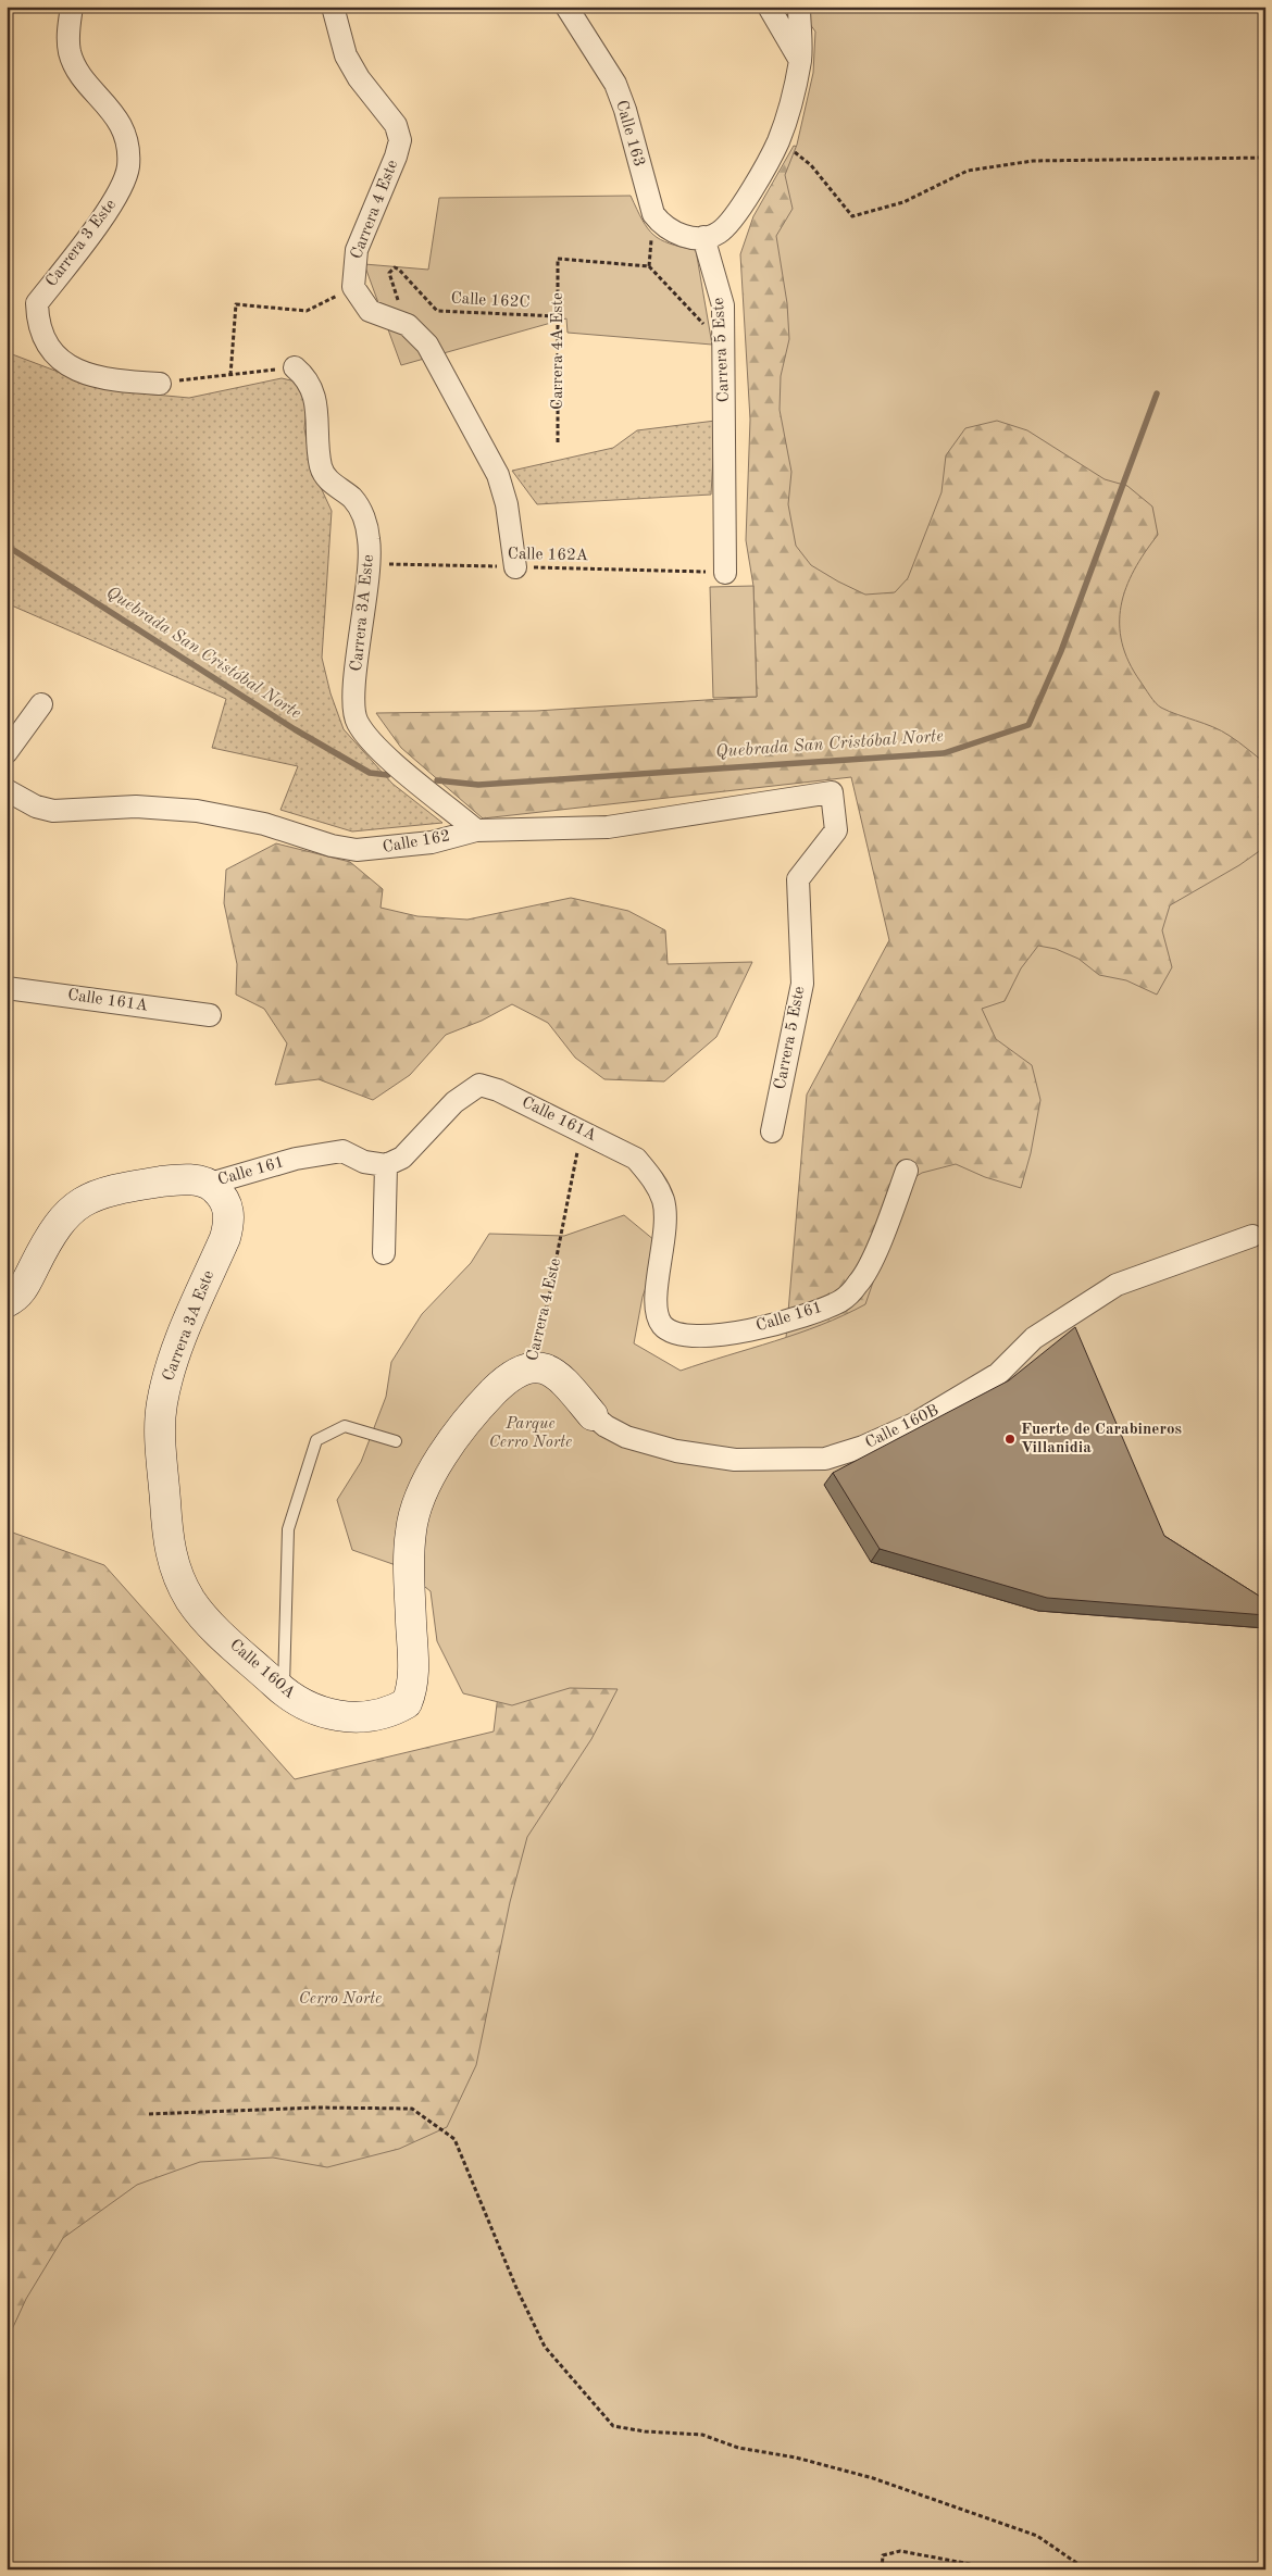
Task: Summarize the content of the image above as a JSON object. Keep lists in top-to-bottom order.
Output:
{
  "streets": {
    "street": [
      "Calle 163",
      "Carrera 4 Este",
      "Carrera 3 Este",
      "Carrera 5 Este",
      "Carrera 3A Este",
      "Calle 162",
      "Calle 161A",
      "Calle 161",
      "Calle 160B",
      "Calle 160A"
    ],
    "path": ["Calle 162C", "Carrera 4A Este", "Calle 162A"]
  },
  "crossings": [
    ["Carrera 4 Este", "Calle 161A"],
    ["Carrera 4 Este", "Calle 160B"],
    ["Carrera 4 Este", "Calle 160A"],
    ["Calle 162C", "Carrera 4A Este"],
    ["Carrera 5 Este", "Calle 162A"],
    ["Carrera 5 Este", "Calle 162"],
    ["Calle 162A", "Carrera 3A Este"],
    ["Carrera 3A Este", "Calle 162"],
    ["Carrera 3A Este", "Calle 161"],
    ["Carrera 3A Este", "Calle 160A"],
    ["Calle 161A", "Calle 161"]
  ],
  "water": ["Quebrada San Cristóbal Norte"],
  "parks": ["Parque Cerro Norte", "Cerro Norte"],
  "places": ["Fuerte de Carabineros Villanidia"]
}
